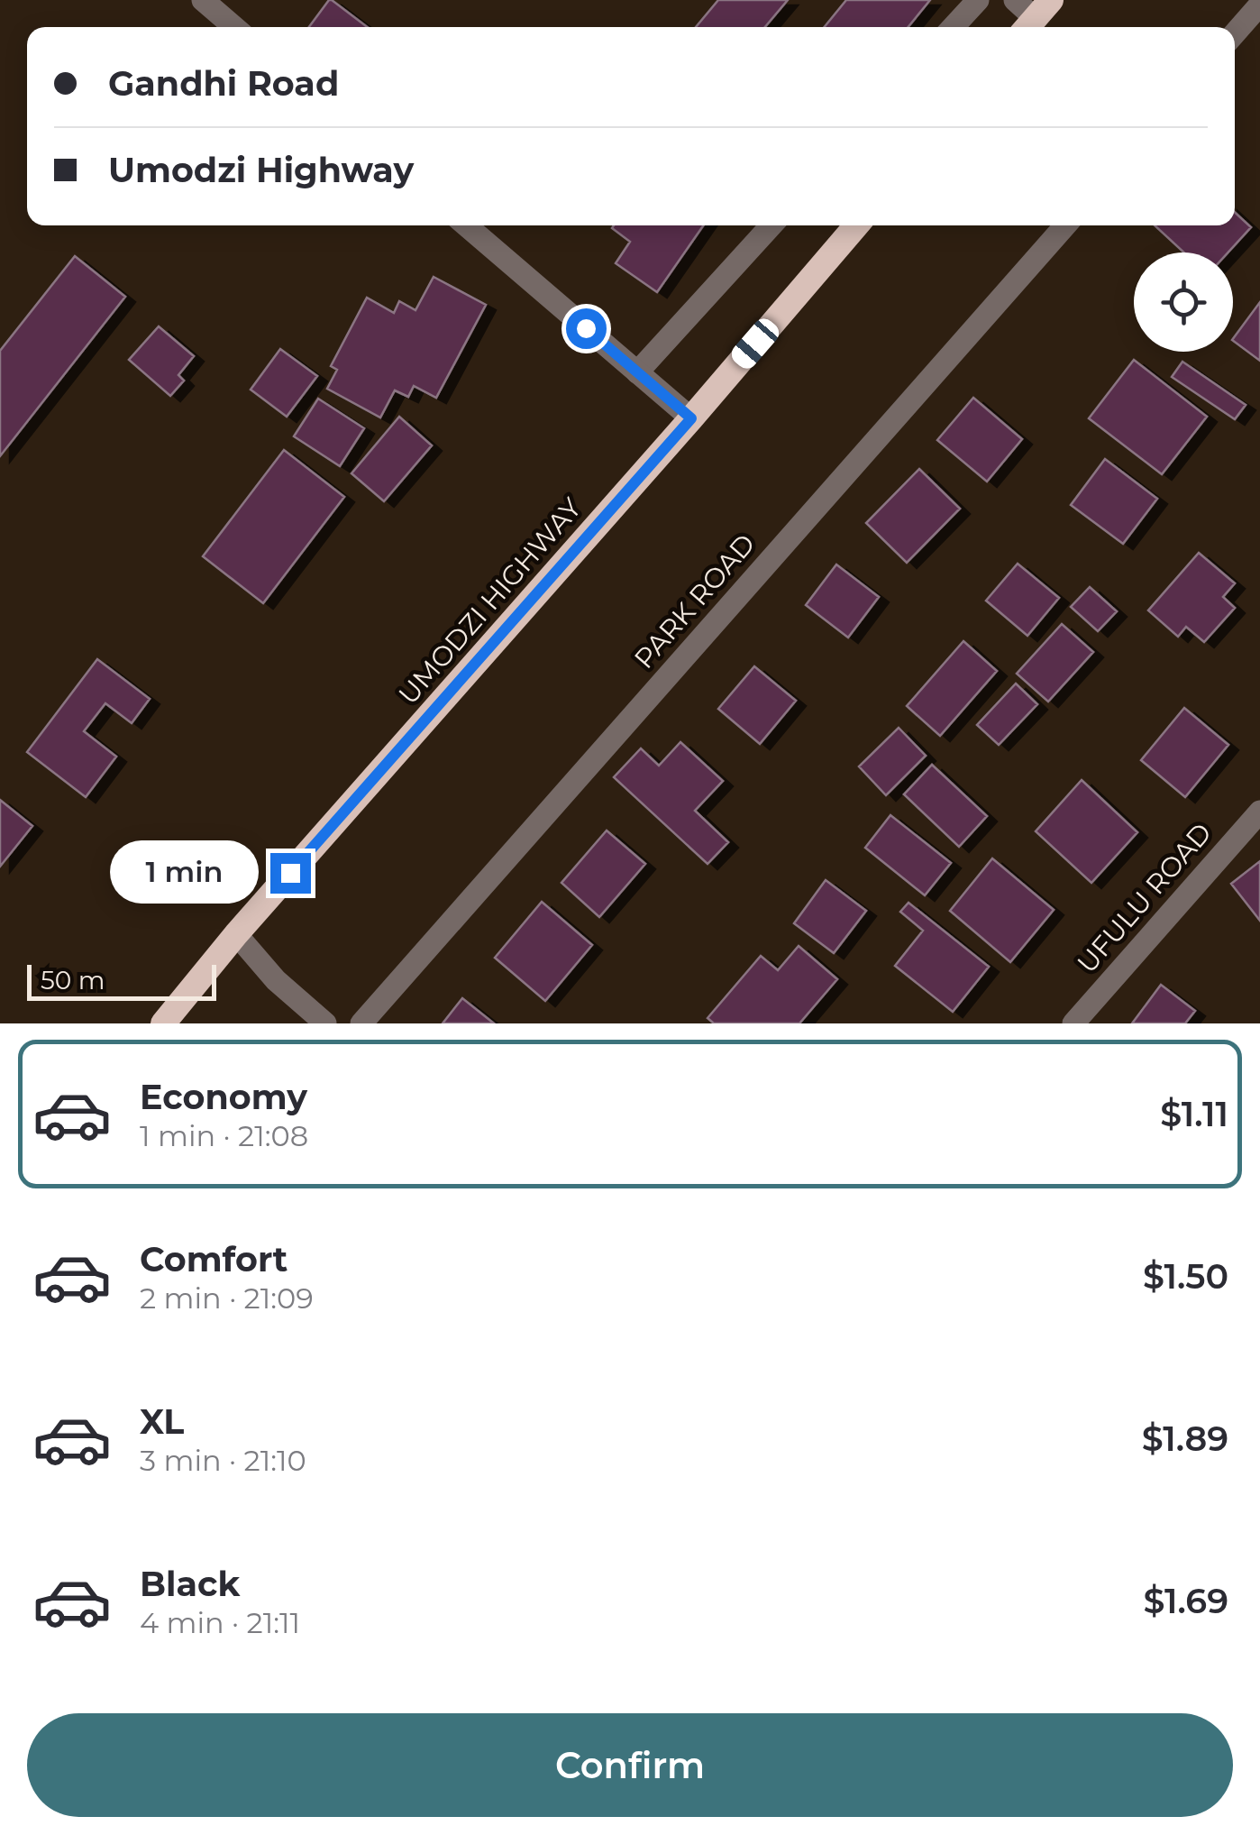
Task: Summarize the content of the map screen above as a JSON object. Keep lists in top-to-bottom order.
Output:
{
  "streets": {
    "highway": ["UMODZI HIGHWAY"],
    "street": ["PARK ROAD", "UFULU ROAD"]
  },
  "scale_bar": "50 m",
  "page": {
    "banner": ["Gandhi Road", "Umodzi Highway"],
    "bubble": "1 min",
    "scale": "50 m",
    "list": [
      {
        "name": "Economy",
        "note": "1 min · 21:08",
        "value": "$1.11"
      },
      {
        "name": "Comfort",
        "note": "2 min · 21:09",
        "value": "$1.50"
      },
      {
        "name": "XL",
        "note": "3 min · 21:10",
        "value": "$1.89"
      },
      {
        "name": "Black",
        "note": "4 min · 21:11",
        "value": "$1.69"
      }
    ],
    "buttons": "Confirm"
  }
}
